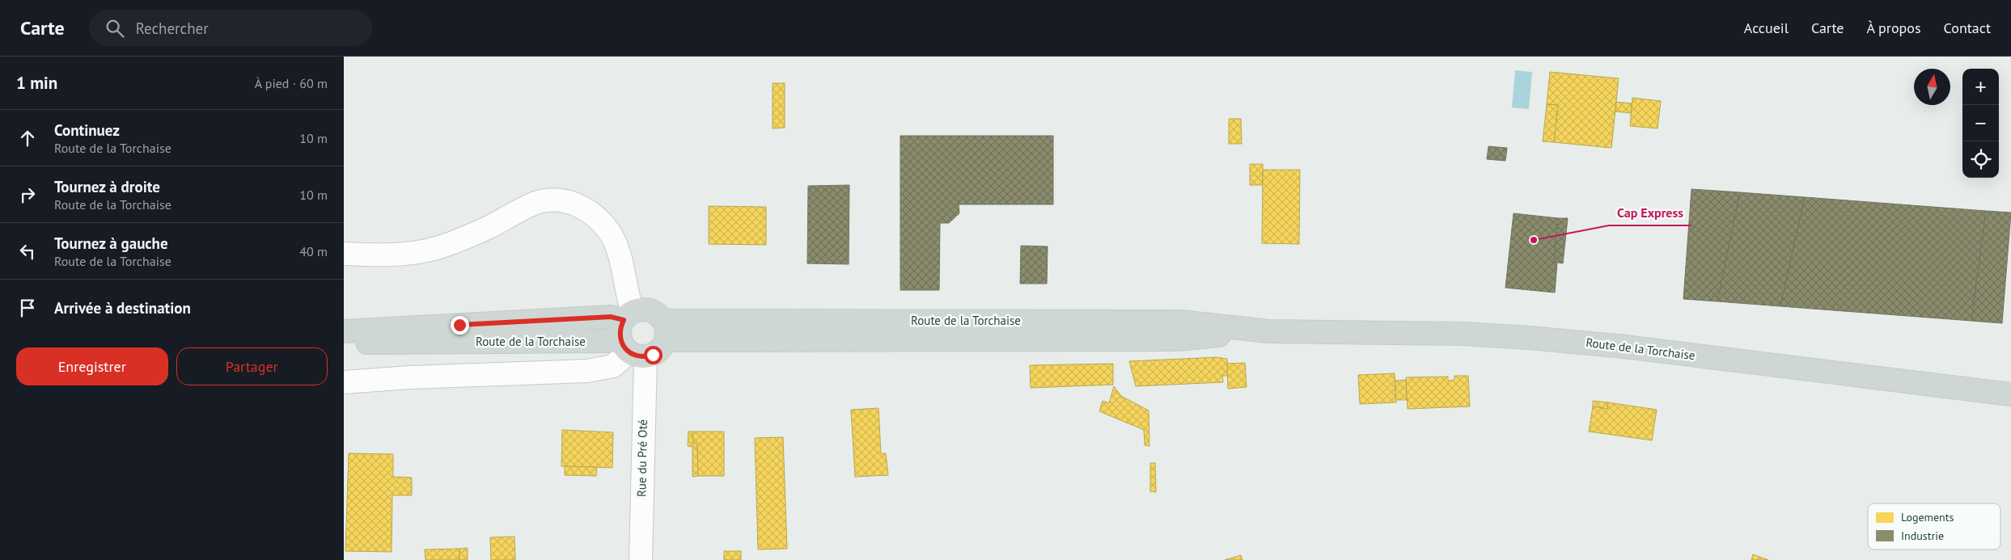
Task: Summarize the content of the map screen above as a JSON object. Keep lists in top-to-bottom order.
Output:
{
  "streets": {
    "main road": ["Route de la Torchaise"],
    "street": ["Rue du Pré Oté"]
  },
  "crossings": [
    ["Route de la Torchaise", "Rue du Pré Oté"]
  ],
  "places": ["Cap Express"],
  "legend": ["Logements", "Industrie"],
  "north": "top",
  "page": {
    "header": "Carte",
    "search": "Rechercher",
    "nav": [
      "Accueil",
      "Carte",
      "À propos",
      "Contact"
    ],
    "heading": ["1 min", "À pied · 60 m"],
    "map_buttons": ["+", "−"],
    "list": [
      ["Continuez", "Route de la Torchaise", "10 m"],
      ["Tournez à droite", "Route de la Torchaise", "10 m"],
      ["Tournez à gauche", "Route de la Torchaise", "40 m"],
      "Arrivée à destination"
    ],
    "buttons": ["Enregistrer", "Partager"]
  }
}
